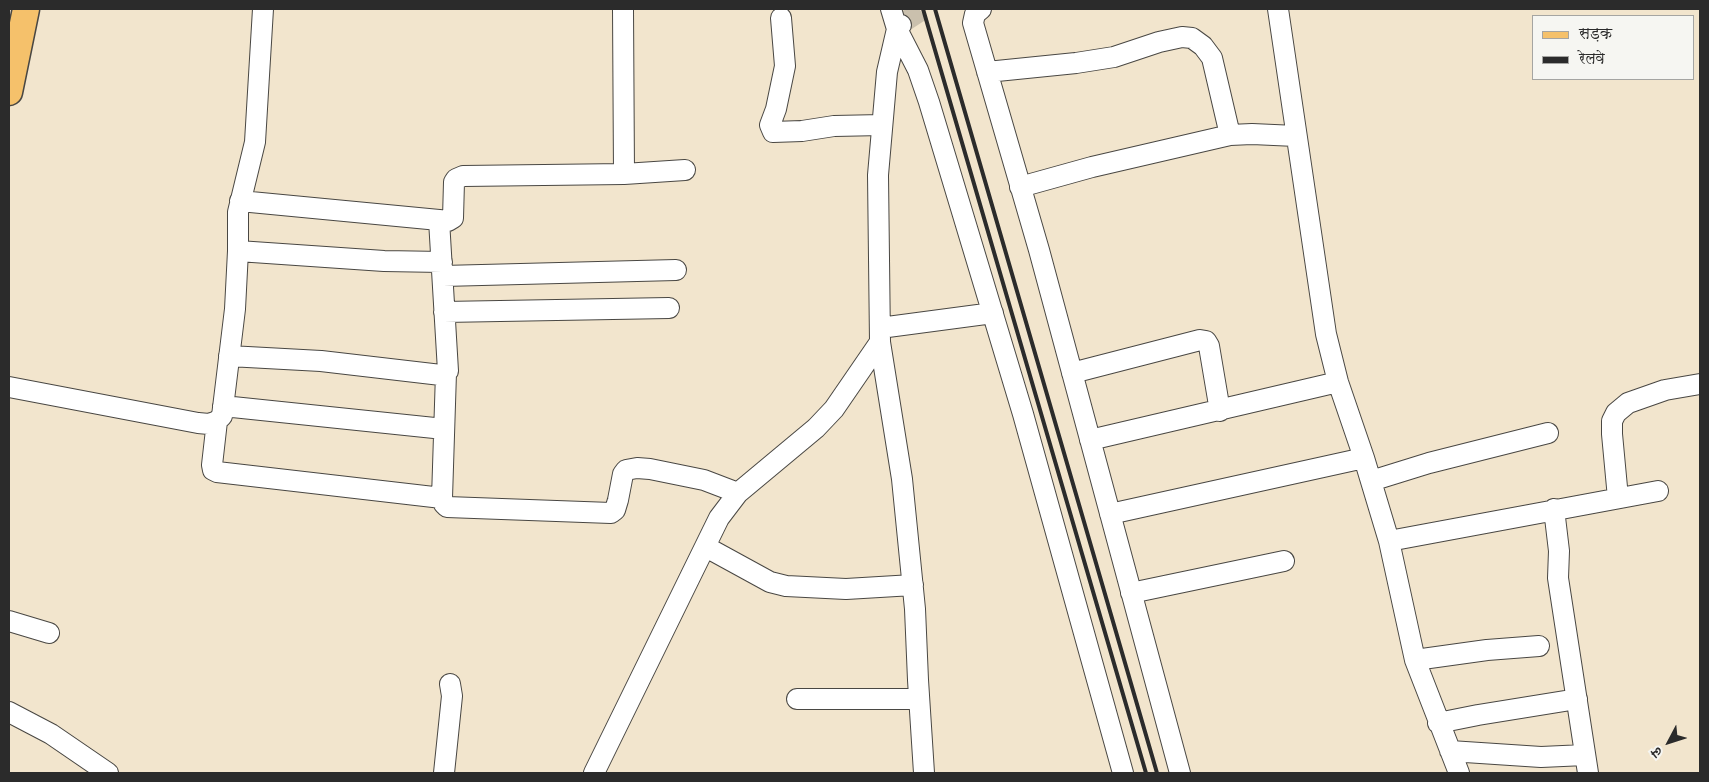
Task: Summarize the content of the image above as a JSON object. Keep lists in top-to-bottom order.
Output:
{
  "legend": ["सड़क", "रेलवे"],
  "north": "bottom left"
}
